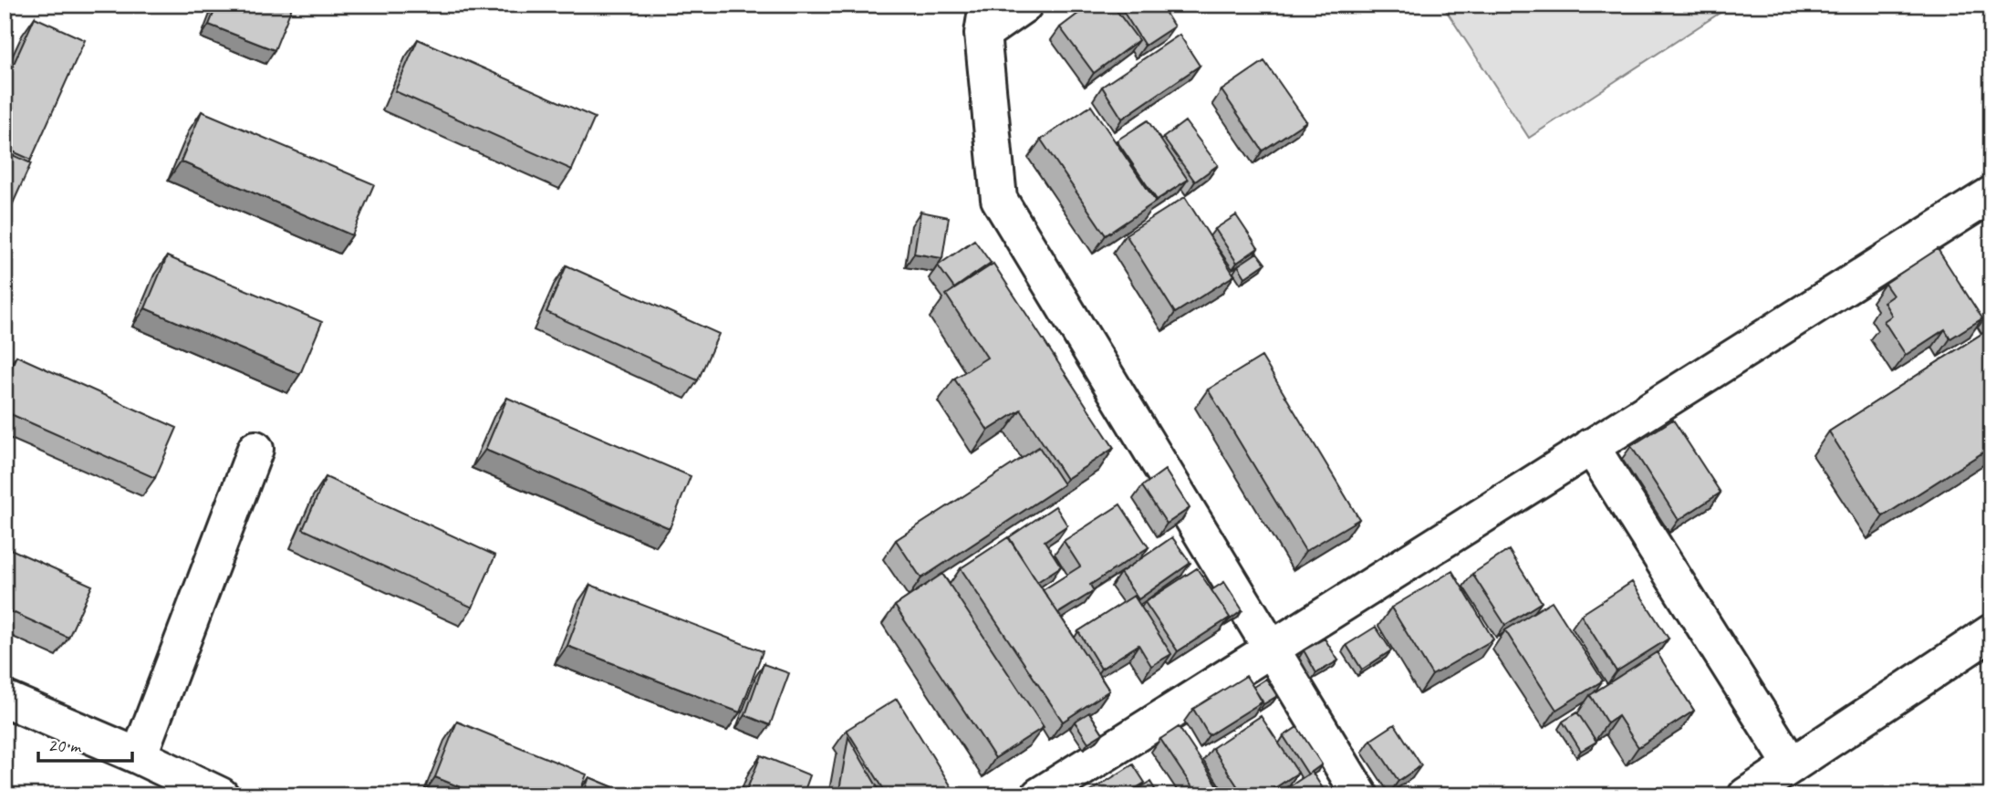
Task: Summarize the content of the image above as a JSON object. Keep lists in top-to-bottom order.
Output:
{
  "scale_bar": "20 m"
}
